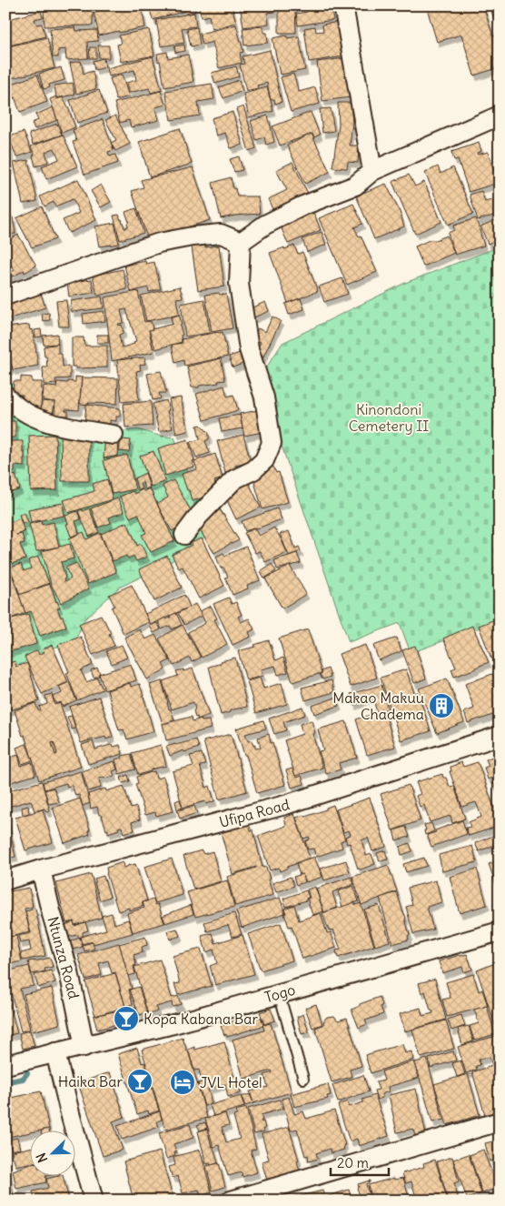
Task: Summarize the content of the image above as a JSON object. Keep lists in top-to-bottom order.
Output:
{
  "streets": {
    "street": ["Ufipa Road", "Ntunza Road", "Togo"]
  },
  "crossings": [
    ["Ufipa Road", "Ntunza Road"],
    ["Ntunza Road", "Togo"]
  ],
  "parks": ["Kinondoni Cemetery II"],
  "places": {
    "building": ["Makao Makuu Chadema"],
    "bar": ["Kopa Kabana Bar", "Haika Bar"],
    "hotel": ["JVL Hotel"]
  },
  "scale_bar": "20 m",
  "north": "bottom left"
}
